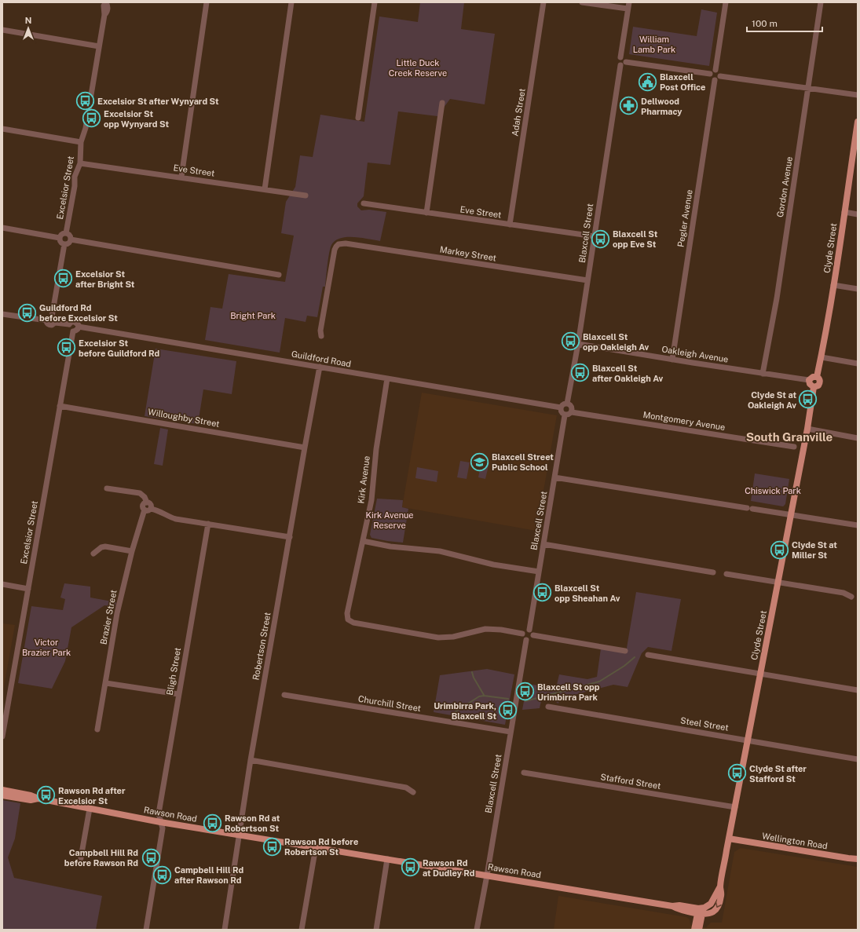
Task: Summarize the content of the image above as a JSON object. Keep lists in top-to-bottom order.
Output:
{
  "streets": {
    "main road": ["Clyde Street", "Rawson Road", "Wellington Road"],
    "street": [
      "Adah Street",
      "Eve Street",
      "Gordon Avenue",
      "Excelsior Street",
      "Pegler Avenue",
      "Blaxcell Street",
      "Markey Street",
      "Oakleigh Avenue",
      "Guildford Road",
      "Willoughby Street",
      "Montgomery Avenue",
      "Kirk Avenue",
      "Brazier Street",
      "Robertson Street",
      "Bligh Street",
      "Churchill Street",
      "Steel Street",
      "Stafford Street"
    ]
  },
  "crossings": [
    ["Adah Street", "Eve Street"],
    ["Eve Street", "Excelsior Street"],
    ["Eve Street", "Blaxcell Street"],
    ["Gordon Avenue", "Oakleigh Avenue"],
    ["Excelsior Street", "Guildford Road"],
    ["Excelsior Street", "Willoughby Street"],
    ["Pegler Avenue", "Oakleigh Avenue"],
    ["Blaxcell Street", "Markey Street"],
    ["Blaxcell Street", "Oakleigh Avenue"],
    ["Blaxcell Street", "Guildford Road"],
    ["Blaxcell Street", "Montgomery Avenue"],
    ["Blaxcell Street", "Kirk Avenue"],
    ["Blaxcell Street", "Churchill Street"],
    ["Blaxcell Street", "Rawson Road"],
    ["Clyde Street", "Oakleigh Avenue"],
    ["Clyde Street", "Steel Street"],
    ["Clyde Street", "Stafford Street"],
    ["Clyde Street", "Rawson Road"],
    ["Clyde Street", "Wellington Road"],
    ["Guildford Road", "Montgomery Avenue"],
    ["Guildford Road", "Kirk Avenue"],
    ["Guildford Road", "Robertson Street"],
    ["Willoughby Street", "Robertson Street"],
    ["Robertson Street", "Rawson Road"],
    ["Bligh Street", "Rawson Road"]
  ],
  "districts": ["South Granville"],
  "parks": [
    "William Lamb Park",
    "Little Duck Creek Reserve",
    "Bright Park",
    "Chiswick Park",
    "Kirk Avenue Reserve",
    "Victor Brazier Park"
  ],
  "places": {
    "public building": ["Blaxcell Post Office"],
    "bus stop": [
      "Excelsior St after Wynyard St",
      "Excelsior St opp Wynyard St",
      "Blaxcell St opp Eve St",
      "Excelsior St after Bright St",
      "Guildford Rd before Excelsior St",
      "Blaxcell St opp Oakleigh Av",
      "Excelsior St before Guildford Rd",
      "Blaxcell St after Oakleigh Av",
      "Clyde St at Oakleigh Av",
      "Clyde St at Miller St",
      "Blaxcell St opp Sheahan Av",
      "Blaxcell St opp Urimbirra Park",
      "Urimbirra Park, Blaxcell St",
      "Clyde St after Stafford St",
      "Rawson Rd after Excelsior St",
      "Rawson Rd at Robertson St",
      "Rawson Rd before Robertson St",
      "Campbell Hill Rd before Rawson Rd",
      "Rawson Rd at Dudley Rd",
      "Campbell Hill Rd after Rawson Rd"
    ],
    "pharmacy": ["Dellwood Pharmacy"],
    "school or university": ["Blaxcell Street Public School"]
  },
  "scale_bar": "100 m",
  "north": "top"
}
